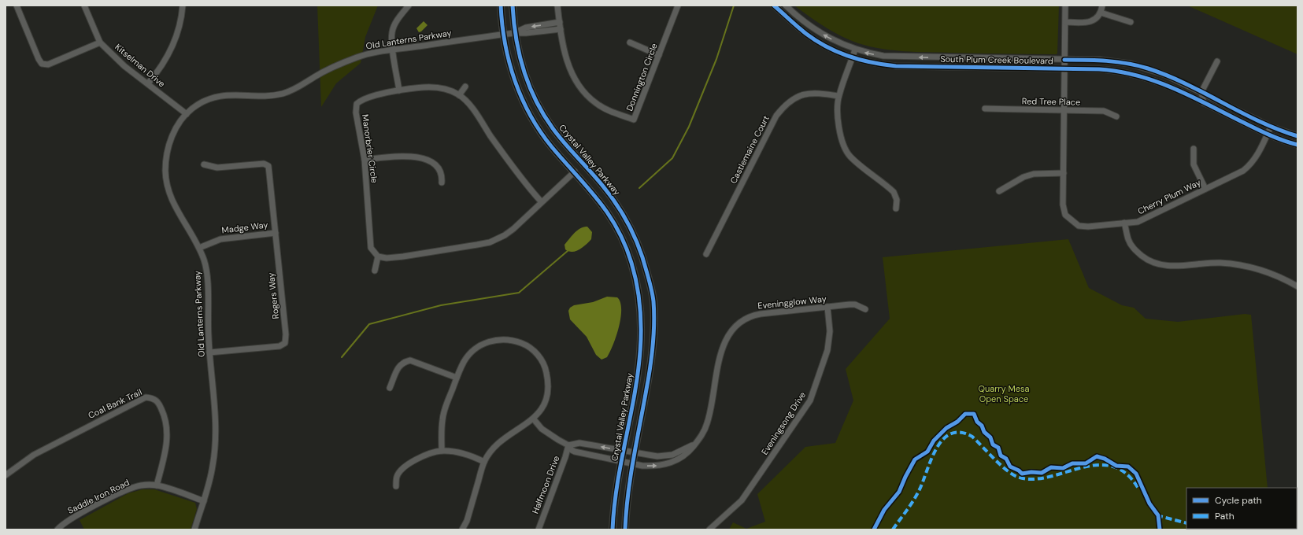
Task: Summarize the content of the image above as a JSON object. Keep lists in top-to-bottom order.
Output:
{
  "streets": {
    "main road": ["Crystal Valley Parkway"],
    "street": [
      "Old Lanterns Parkway",
      "South Plum Creek Boulevard",
      "Kitselman Drive",
      "Donnington Circle",
      "Red Tree Place",
      "Manorbrier Circle",
      "Castlemaine Court",
      "Cherry Plum Way",
      "Madge Way",
      "Rogers Way",
      "Eveningglow Way",
      "Coal Bank Trail",
      "Eveningsong Drive",
      "Halfmoon Drive",
      "Saddle Iron Road"
    ]
  },
  "crossings": [
    ["Old Lanterns Parkway", "Kitselman Drive"],
    ["Old Lanterns Parkway", "Donnington Circle"],
    ["Old Lanterns Parkway", "Crystal Valley Parkway"],
    ["Old Lanterns Parkway", "Madge Way"],
    ["Old Lanterns Parkway", "Rogers Way"],
    ["Old Lanterns Parkway", "Saddle Iron Road"],
    ["South Plum Creek Boulevard", "Cherry Plum Way"],
    ["Red Tree Place", "Cherry Plum Way"],
    ["Crystal Valley Parkway", "Eveningglow Way"],
    ["Madge Way", "Rogers Way"],
    ["Eveningglow Way", "Eveningsong Drive"],
    ["Eveningglow Way", "Halfmoon Drive"],
    ["Coal Bank Trail", "Saddle Iron Road"]
  ],
  "parks": ["Quarry Mesa Open Space"],
  "legend": ["Cycle path", "Path"]
}
